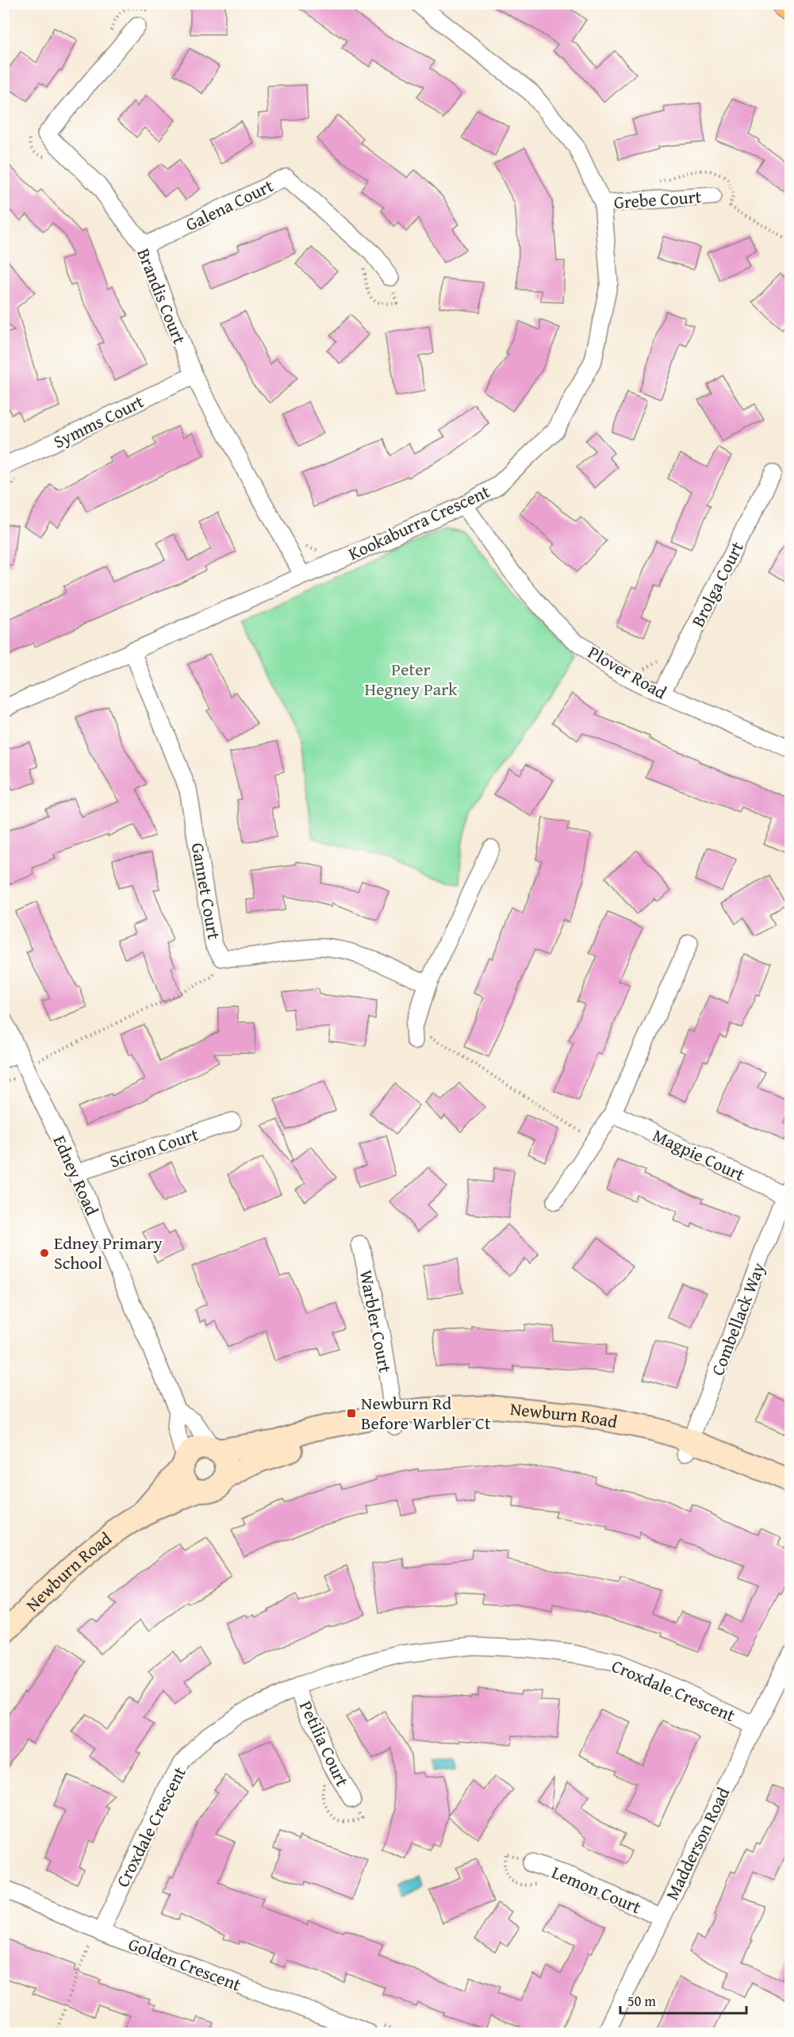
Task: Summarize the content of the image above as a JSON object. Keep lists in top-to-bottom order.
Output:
{
  "streets": {
    "street": [
      "Grebe Court",
      "Galena Court",
      "Brandis Court",
      "Symms Court",
      "Kookaburra Crescent",
      "Brolga Court",
      "Plover Road",
      "Gannet Court",
      "Sciron Court",
      "Magpie Court",
      "Edney Road",
      "Combellack Way",
      "Warbler Court",
      "Newburn Road",
      "Croxdale Crescent",
      "Petilia Court",
      "Madderson Road",
      "Lemon Court",
      "Golden Crescent"
    ]
  },
  "crossings": [
    ["Grebe Court", "Kookaburra Crescent"],
    ["Galena Court", "Brandis Court"],
    ["Brandis Court", "Symms Court"],
    ["Brandis Court", "Kookaburra Crescent"],
    ["Kookaburra Crescent", "Plover Road"],
    ["Kookaburra Crescent", "Gannet Court"],
    ["Brolga Court", "Plover Road"],
    ["Sciron Court", "Edney Road"],
    ["Magpie Court", "Combellack Way"],
    ["Edney Road", "Newburn Road"],
    ["Combellack Way", "Newburn Road"],
    ["Warbler Court", "Newburn Road"],
    ["Croxdale Crescent", "Petilia Court"],
    ["Croxdale Crescent", "Madderson Road"],
    ["Croxdale Crescent", "Golden Crescent"],
    ["Madderson Road", "Lemon Court"]
  ],
  "parks": ["Peter Hegney Park"],
  "places": {
    "other": ["Edney Primary School"],
    "transit": ["Newburn Rd Before Warbler Ct"]
  },
  "scale_bar": "50 m"
}
